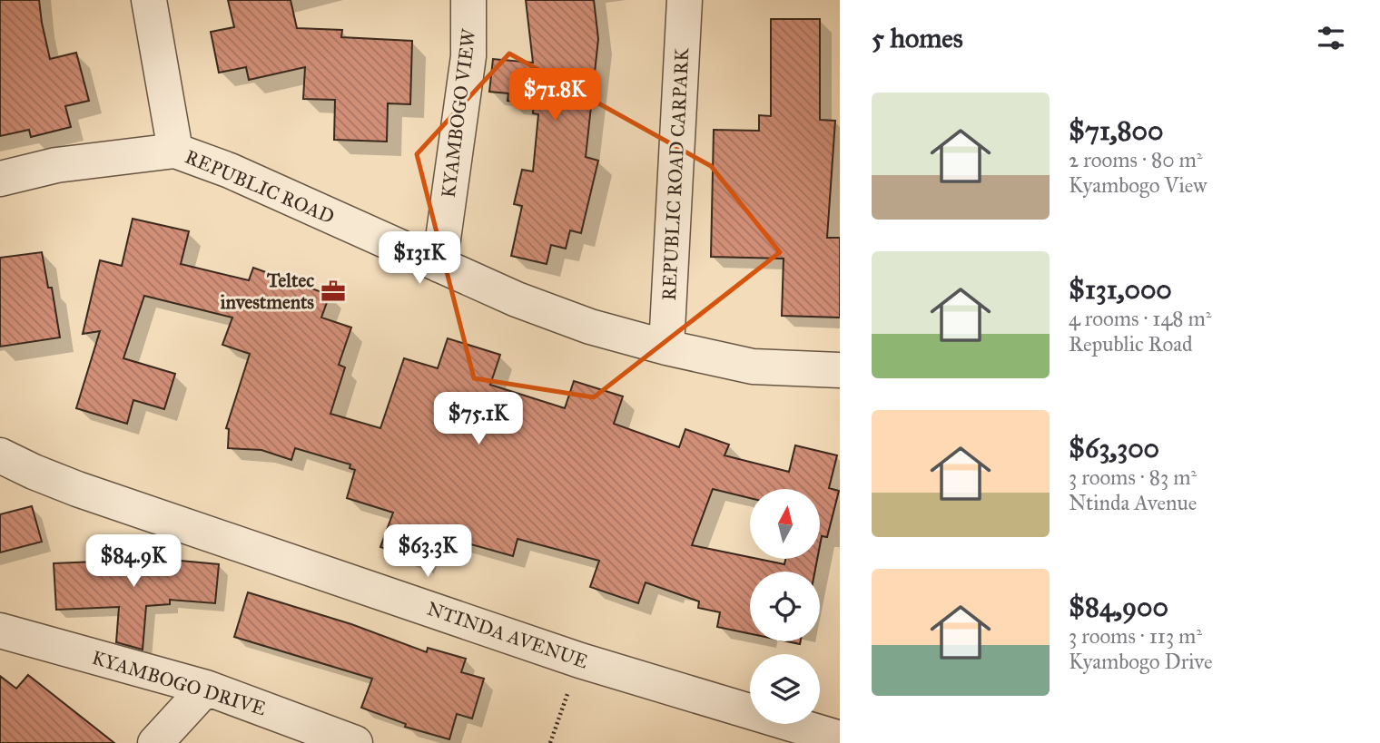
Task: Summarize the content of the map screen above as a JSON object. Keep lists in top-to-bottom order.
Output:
{
  "streets": {
    "street": [
      "KYAMBOGO VIEW",
      "REPUBLIC ROAD CARPARK",
      "REPUBLIC ROAD",
      "NTINDA AVENUE",
      "KYAMBOGO DRIVE"
    ]
  },
  "crossings": [
    ["KYAMBOGO VIEW", "REPUBLIC ROAD"],
    ["REPUBLIC ROAD CARPARK", "REPUBLIC ROAD"]
  ],
  "places": {
    "office": ["Teltec investments"]
  },
  "north": "top",
  "page": {
    "heading": "5 homes",
    "price": [
      "$71.8K",
      "$131K",
      "$75.1K",
      "$63.3K",
      "$84.9K"
    ],
    "list": [
      {
        "name": "$71,800",
        "note": "2 rooms · 80 m² · Kyambogo View"
      },
      {
        "name": "$131,000",
        "note": "4 rooms · 148 m² · Republic Road"
      },
      {
        "name": "$63,300",
        "note": "3 rooms · 83 m² · Ntinda Avenue"
      },
      {
        "name": "$84,900",
        "note": "3 rooms · 113 m² · Kyambogo Drive"
      }
    ]
  }
}
